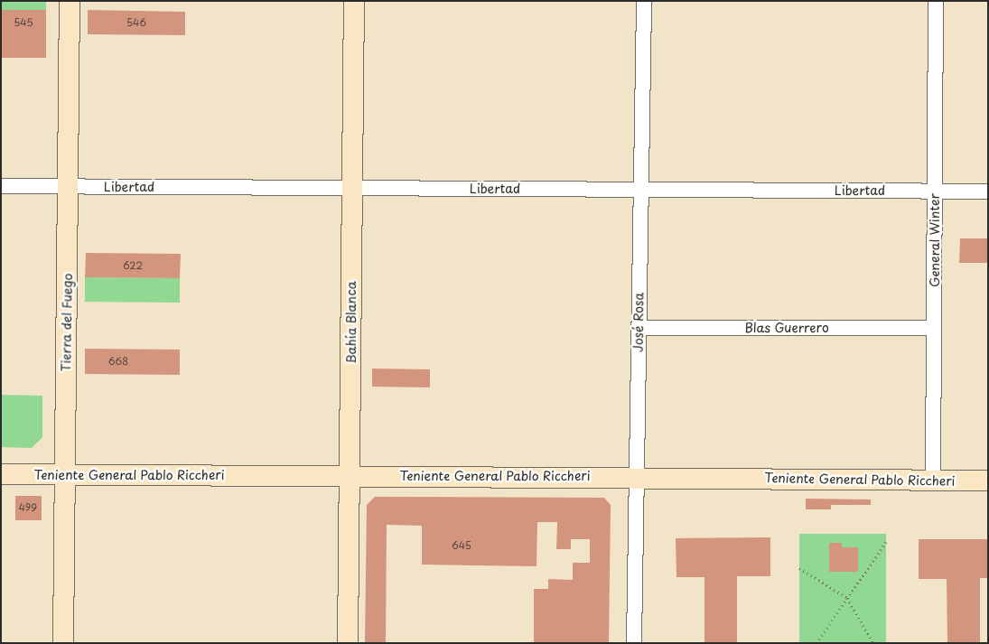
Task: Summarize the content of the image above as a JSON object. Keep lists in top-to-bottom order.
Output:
{
  "streets": {
    "street": [
      "Libertad",
      "General Winter",
      "Tierra del Fuego",
      "Bahía Blanca",
      "José Rosa",
      "Blas Guerrero",
      "Teniente General Pablo Riccheri"
    ]
  },
  "crossings": [
    ["Libertad", "General Winter"],
    ["Libertad", "Tierra del Fuego"],
    ["Libertad", "Bahía Blanca"],
    ["Libertad", "José Rosa"],
    ["General Winter", "Blas Guerrero"],
    ["General Winter", "Teniente General Pablo Riccheri"],
    ["Tierra del Fuego", "Teniente General Pablo Riccheri"],
    ["Bahía Blanca", "Teniente General Pablo Riccheri"],
    ["José Rosa", "Blas Guerrero"],
    ["José Rosa", "Teniente General Pablo Riccheri"]
  ],
  "house_numbers": [
    "545",
    "546",
    "622",
    "668",
    "499",
    "645"
  ]
}
